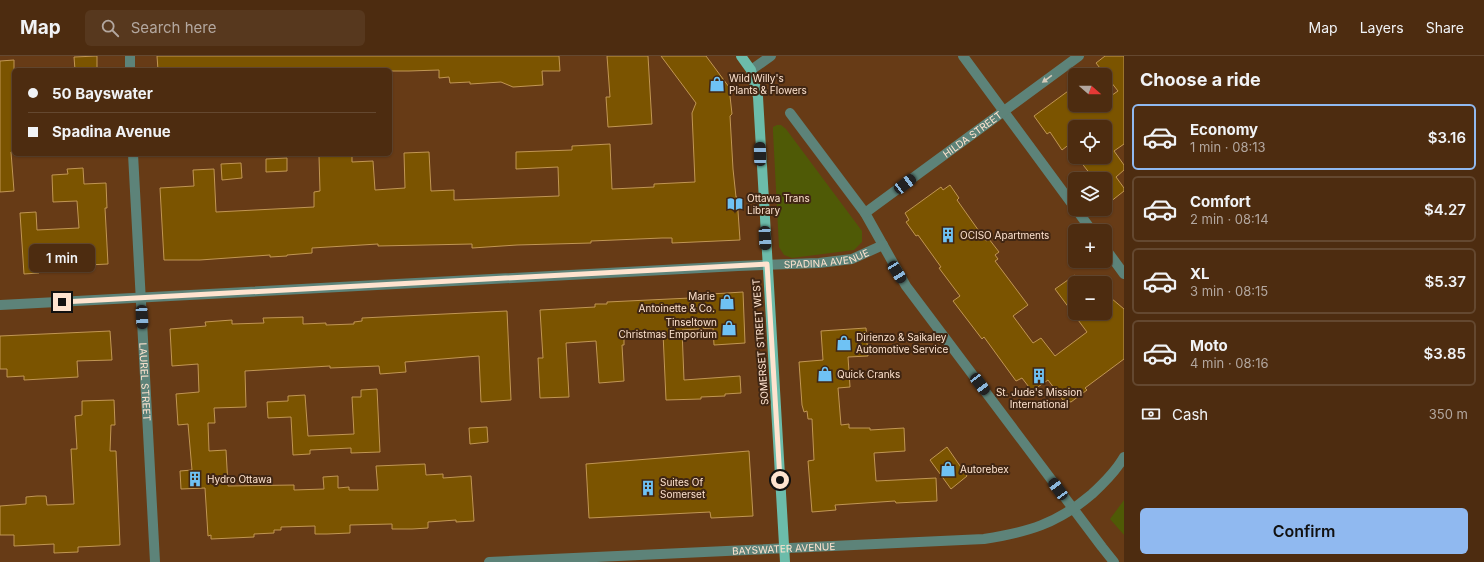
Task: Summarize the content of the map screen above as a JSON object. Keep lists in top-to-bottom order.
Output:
{
  "streets": {
    "main road": ["SOMERSET STREET WEST"],
    "street": [
      "HILDA STREET",
      "SPADINA AVENUE",
      "LAUREL STREET",
      "BAYSWATER AVENUE"
    ]
  },
  "crossings": [
    ["SPADINA AVENUE", "SOMERSET STREET WEST"],
    ["SPADINA AVENUE", "LAUREL STREET"],
    ["SOMERSET STREET WEST", "BAYSWATER AVENUE"]
  ],
  "places": {
    "shop": [
      "Wild Willy's Plants & Flowers",
      "Marie Antoinette & Co.",
      "Tinseltown Christmas Emporium",
      "Dirienzo & Saikaley Automotive Service",
      "Quick Cranks",
      "Autorebex"
    ],
    "library": ["Ottawa Trans Library"],
    "building": [
      "OCISO Apartments",
      "St. Jude's Mission International",
      "Hydro Ottawa",
      "Suites Of Somerset"
    ]
  },
  "north": "right",
  "page": {
    "header": "Map",
    "search": "Search here",
    "nav": ["Map", "Layers", "Share"],
    "heading": "Choose a ride",
    "map_buttons": ["+", "−"],
    "banner": ["50 Bayswater", "Spadina Avenue"],
    "list": [
      {
        "name": "Economy",
        "note": "1 min · 08:13",
        "value": "$3.16"
      },
      {
        "name": "Comfort",
        "note": "2 min · 08:14",
        "value": "$4.27"
      },
      {
        "name": "XL",
        "note": "3 min · 08:15",
        "value": "$5.37"
      },
      {
        "name": "Moto",
        "note": "4 min · 08:16",
        "value": "$3.85"
      }
    ],
    "bubble": "1 min",
    "pay": ["Cash", "350 m"],
    "buttons": "Confirm"
  }
}
